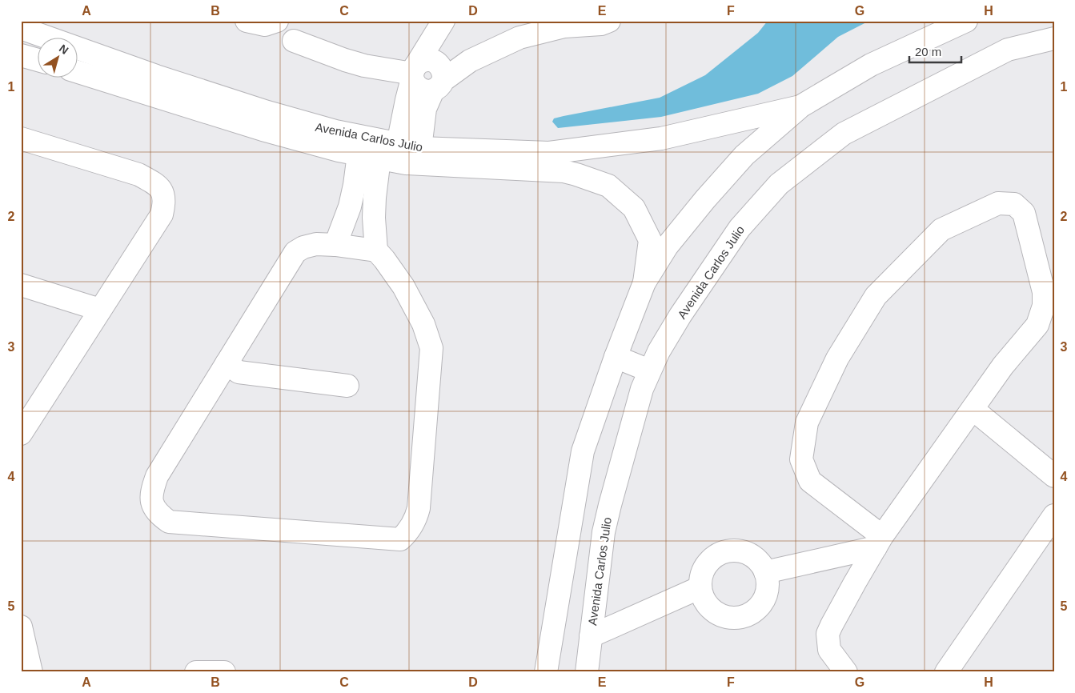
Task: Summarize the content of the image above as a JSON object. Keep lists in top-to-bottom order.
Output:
{
  "streets": {
    "street": ["Avenida Carlos Julio"]
  },
  "scale_bar": "20 m",
  "north": "top right",
  "grid": {
    "columns": [
      "A",
      "B",
      "C",
      "D",
      "E",
      "F",
      "G",
      "H"
    ],
    "rows": [
      "1",
      "2",
      "3",
      "4",
      "5"
    ]
  }
}
